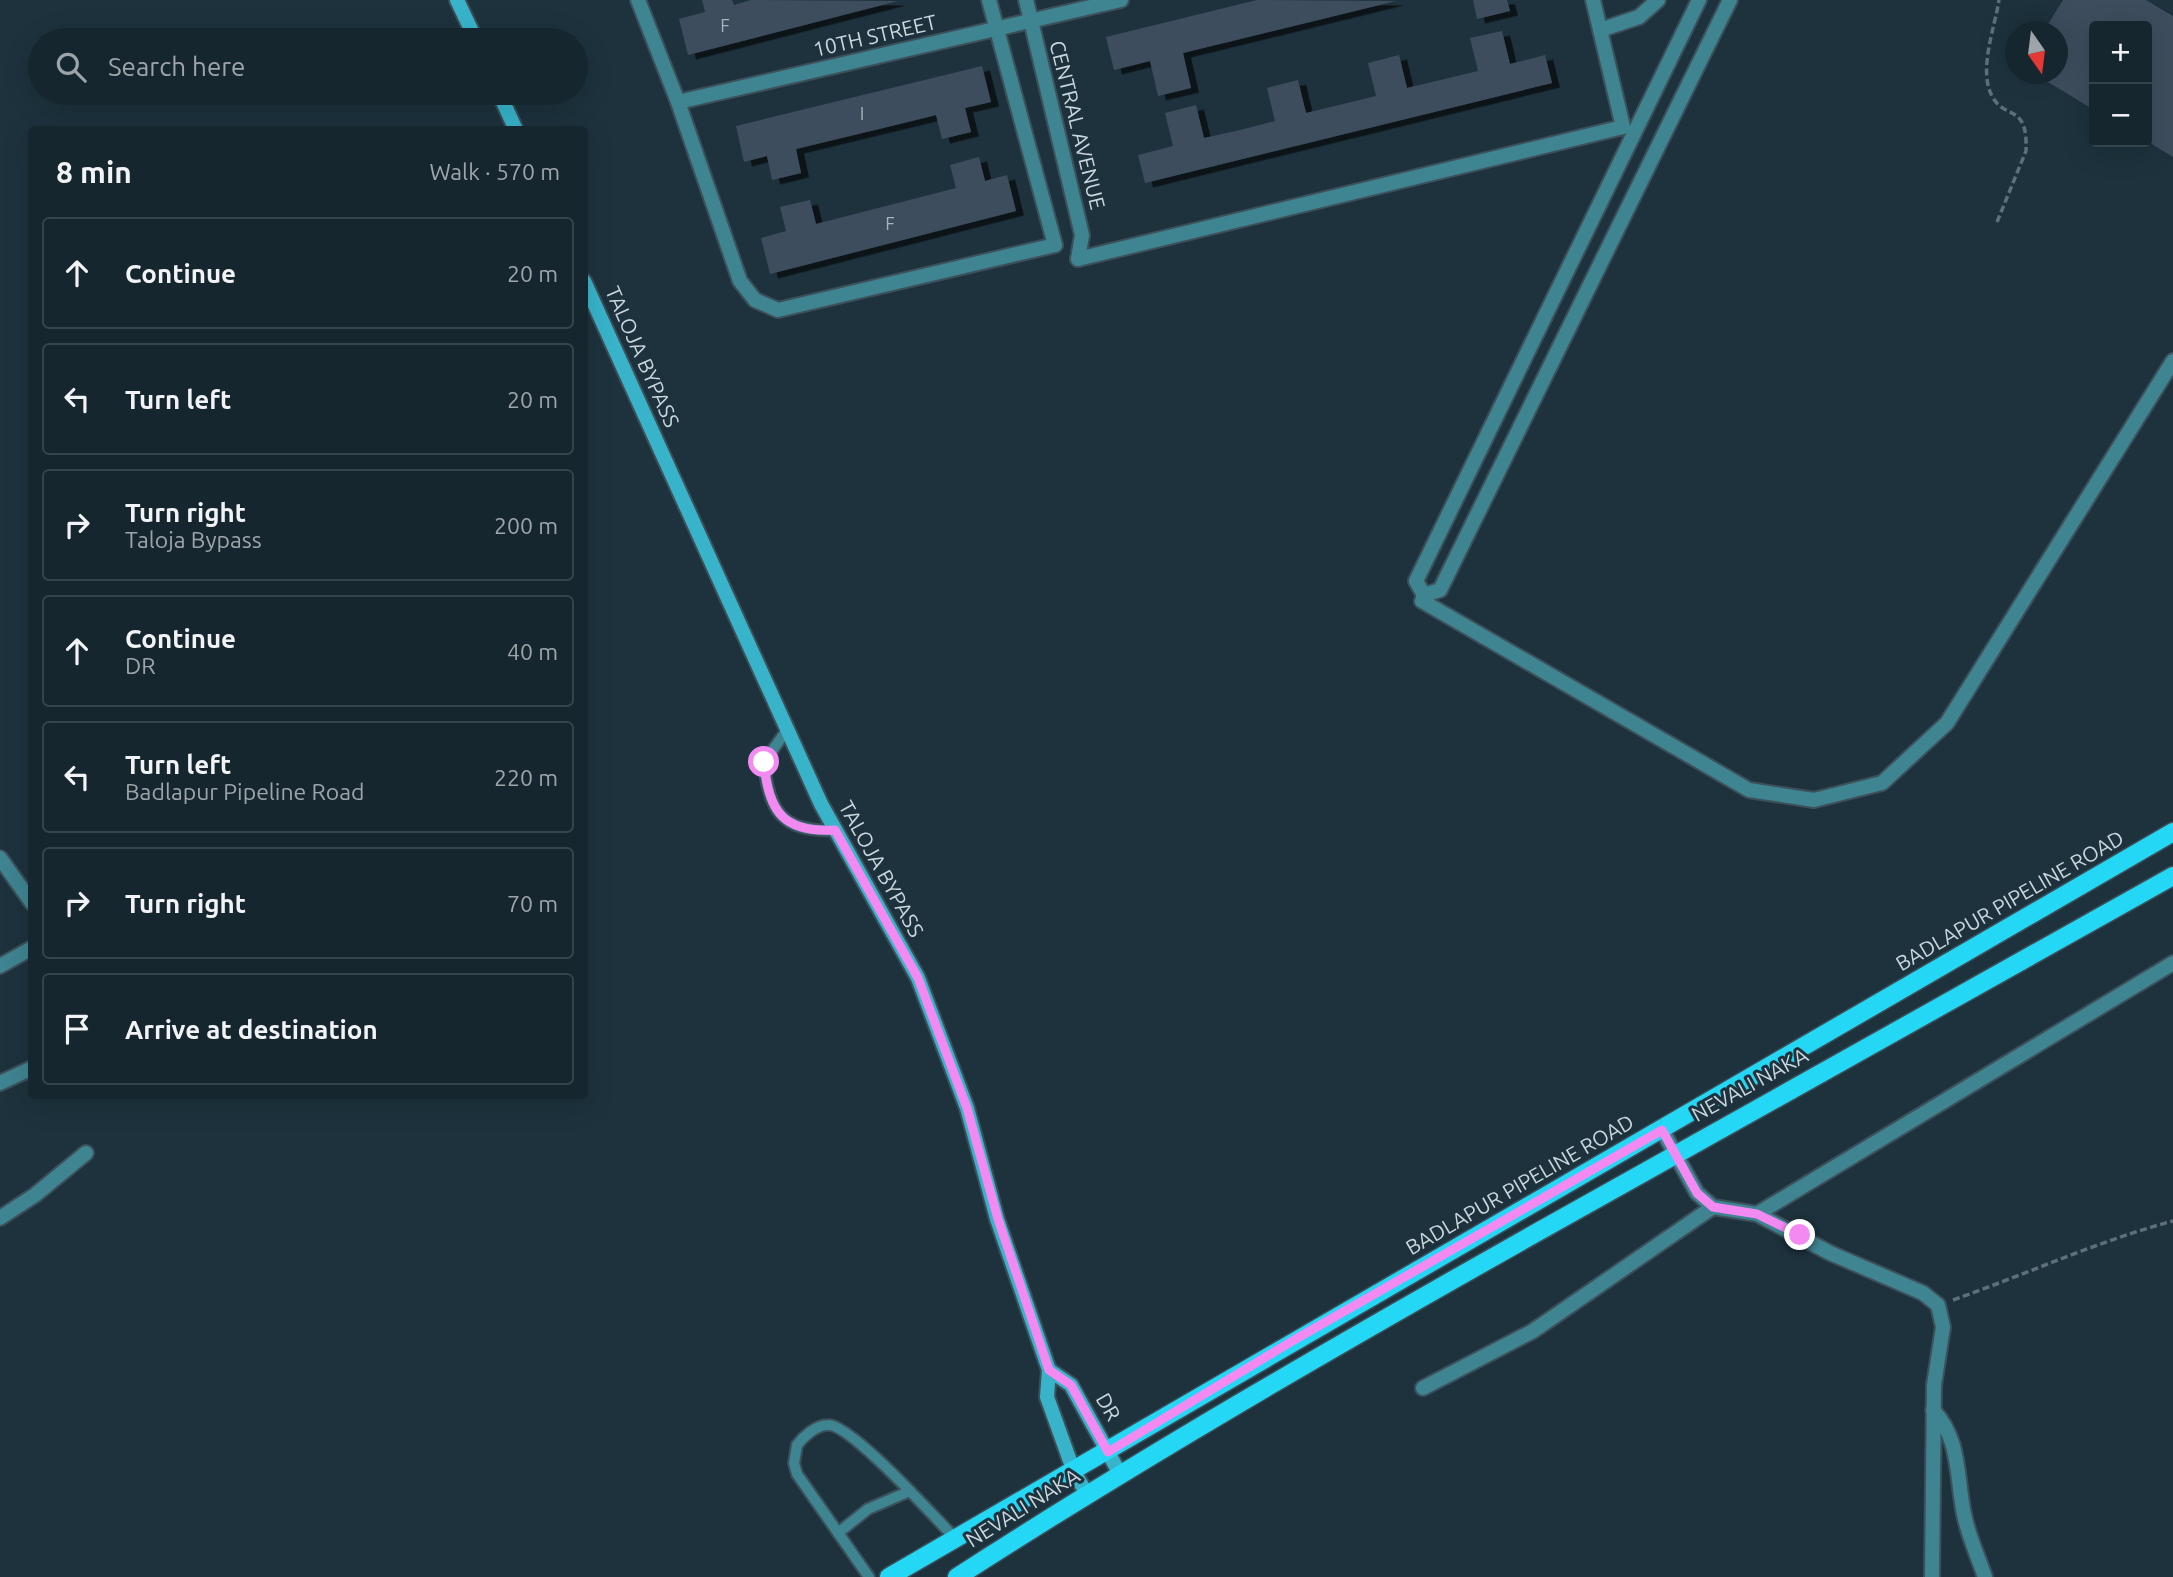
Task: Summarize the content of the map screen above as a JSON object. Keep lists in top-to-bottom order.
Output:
{
  "streets": {
    "main road": [
      "TALOJA BYPASS",
      "BADLAPUR PIPELINE ROAD",
      "NEVALI NAKA",
      "DR"
    ],
    "street": ["10TH STREET", "CENTRAL AVENUE"]
  },
  "crossings": [
    ["10TH STREET", "CENTRAL AVENUE"],
    ["TALOJA BYPASS", "BADLAPUR PIPELINE ROAD"],
    ["TALOJA BYPASS", "NEVALI NAKA"],
    ["TALOJA BYPASS", "DR"],
    ["BADLAPUR PIPELINE ROAD", "DR"],
    ["NEVALI NAKA", "DR"]
  ],
  "house_numbers": ["F", "I", "F"],
  "north": "bottom",
  "page": {
    "map_buttons": ["+", "−"],
    "search": "Search here",
    "heading": ["8 min", "Walk · 570 m"],
    "list": [
      ["Continue", "20 m"],
      ["Turn left", "20 m"],
      ["Turn right", "Taloja Bypass", "200 m"],
      ["Continue", "DR", "40 m"],
      ["Turn left", "Badlapur Pipeline Road", "220 m"],
      ["Turn right", "70 m"],
      "Arrive at destination"
    ]
  }
}
